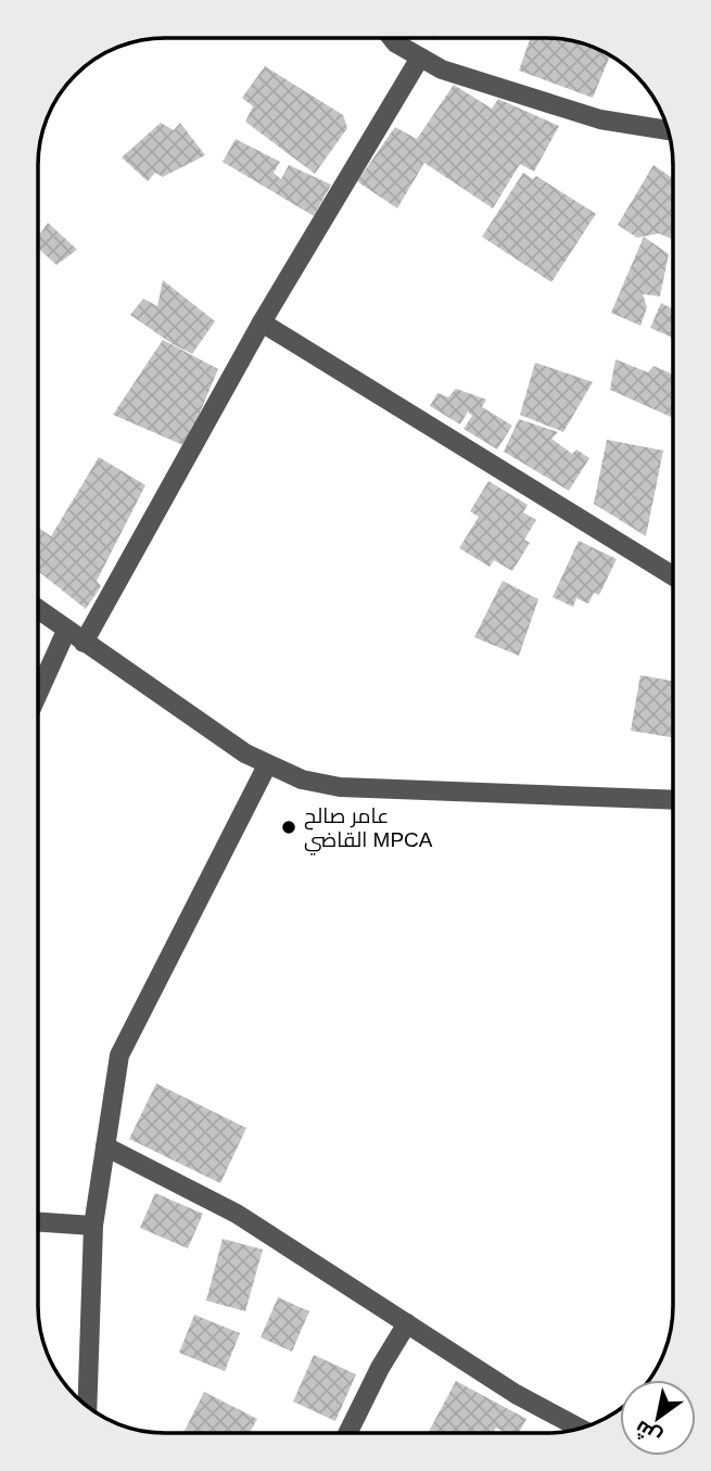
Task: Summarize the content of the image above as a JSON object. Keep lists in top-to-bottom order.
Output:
{
  "places": ["عامر صالح القاضي MPCA"],
  "north": "bottom left"
}
